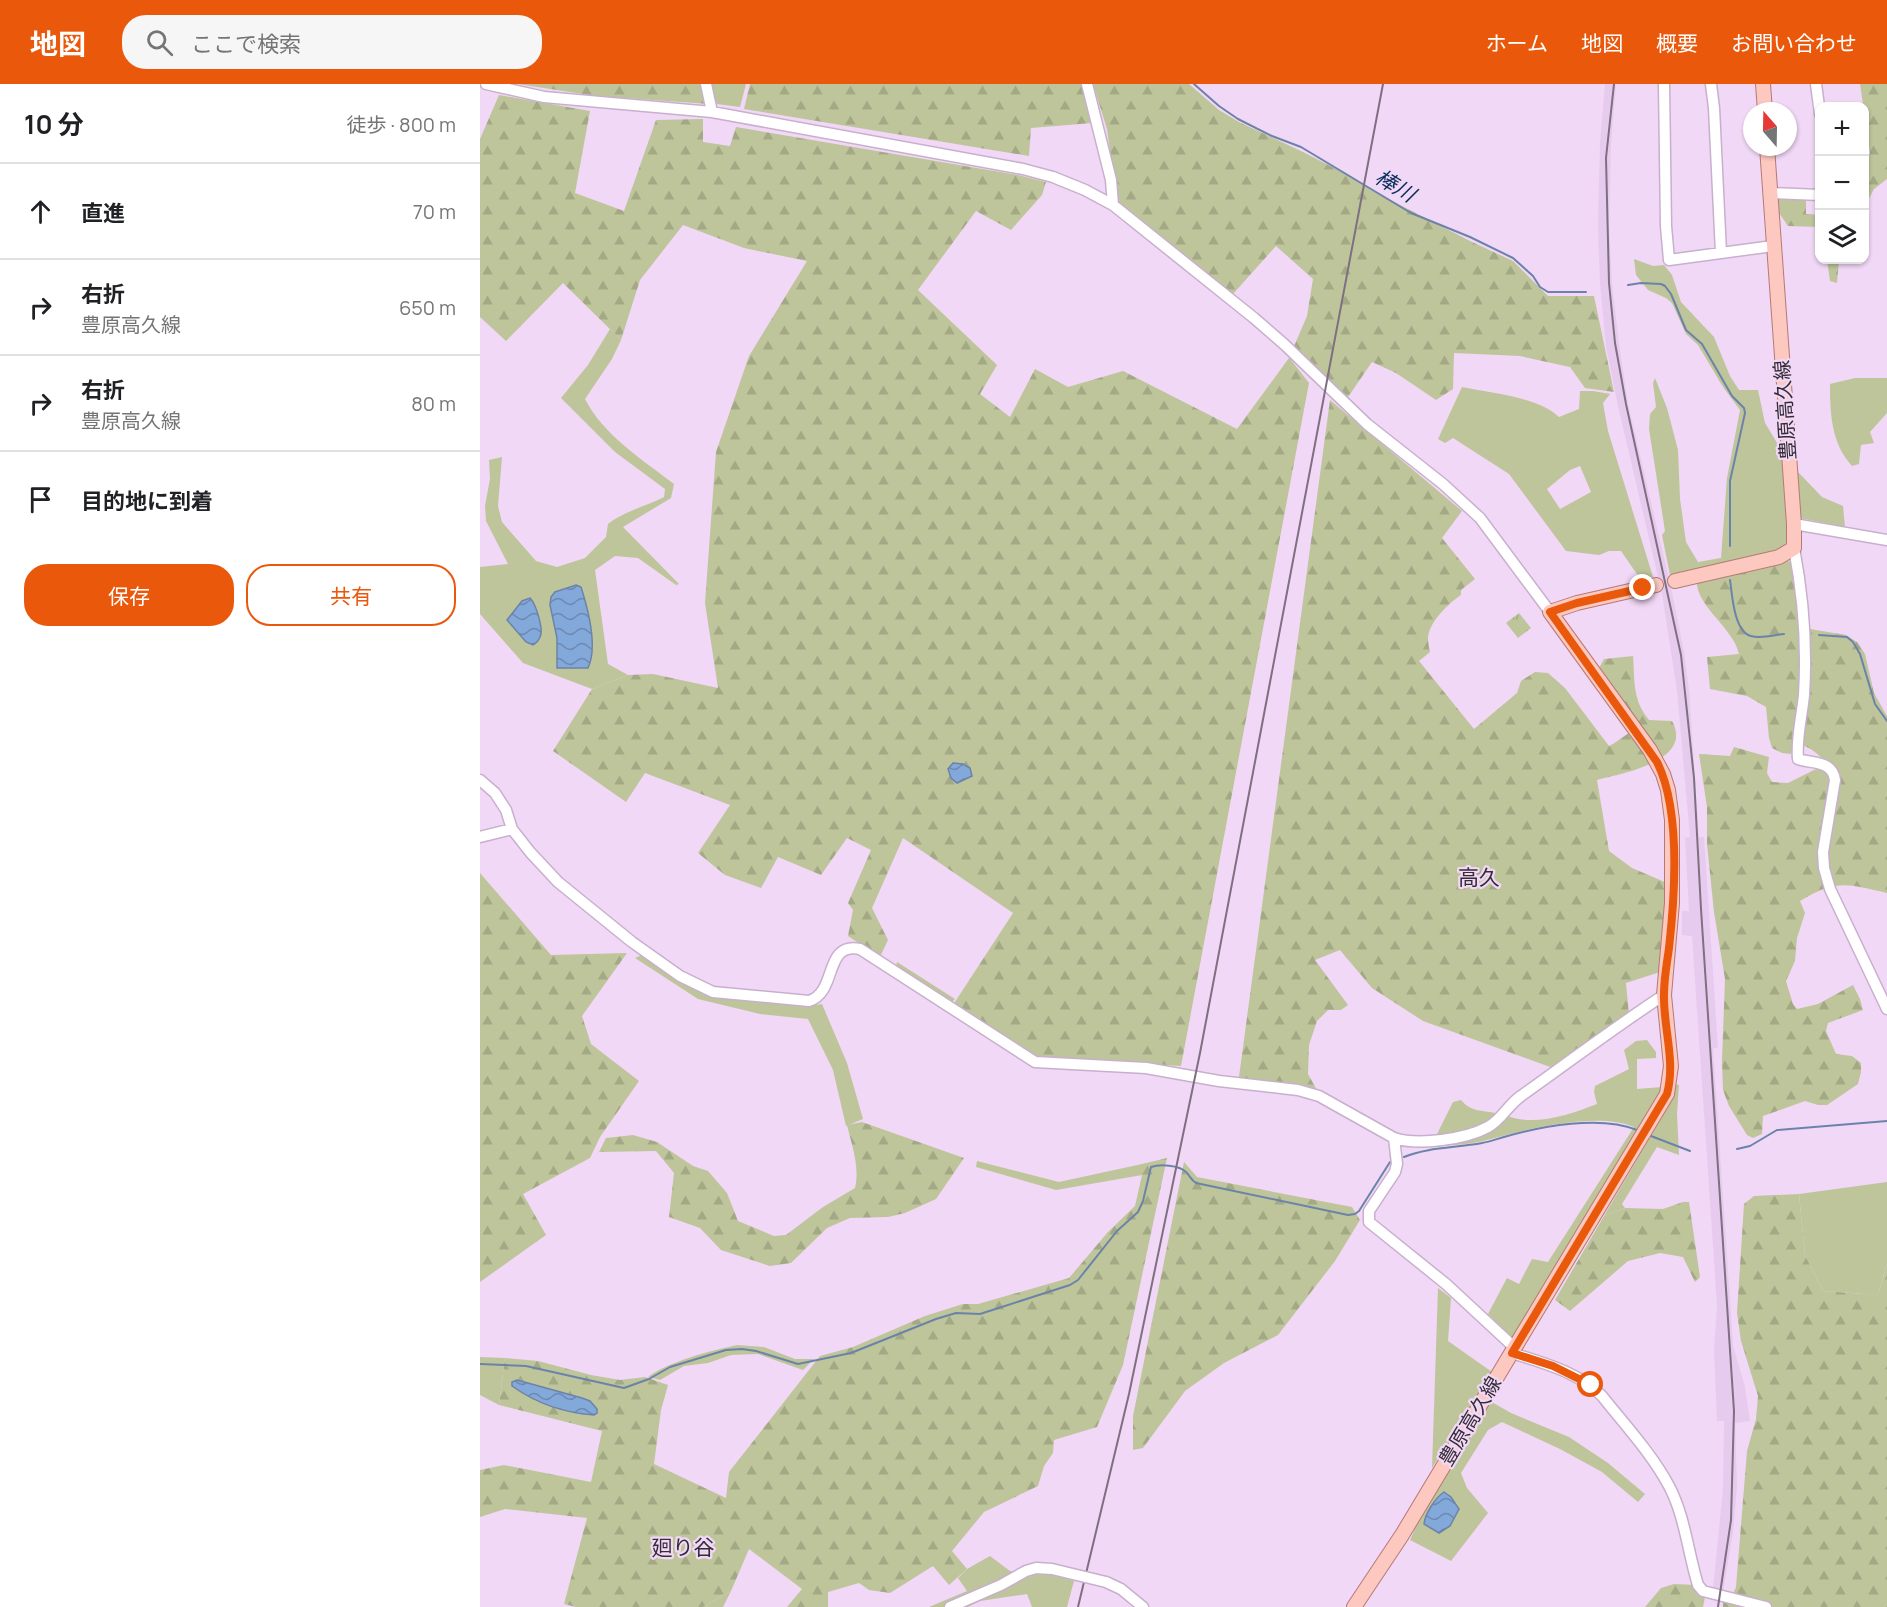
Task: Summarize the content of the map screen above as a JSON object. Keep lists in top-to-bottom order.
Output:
{
  "streets": {
    "main road": ["豊原高久線"]
  },
  "districts": ["高久", "廻り谷"],
  "water": ["棒川"],
  "north": "top",
  "page": {
    "header": "地図",
    "search": "ここで検索",
    "nav": [
      "ホーム",
      "地図",
      "概要",
      "お問い合わせ"
    ],
    "heading": ["10 分", "徒歩 · 800 m"],
    "map_buttons": ["+", "−"],
    "list": [
      ["直進", "70 m"],
      ["右折", "豊原高久線", "650 m"],
      ["右折", "豊原高久線", "80 m"],
      "目的地に到着"
    ],
    "buttons": ["保存", "共有"]
  }
}
